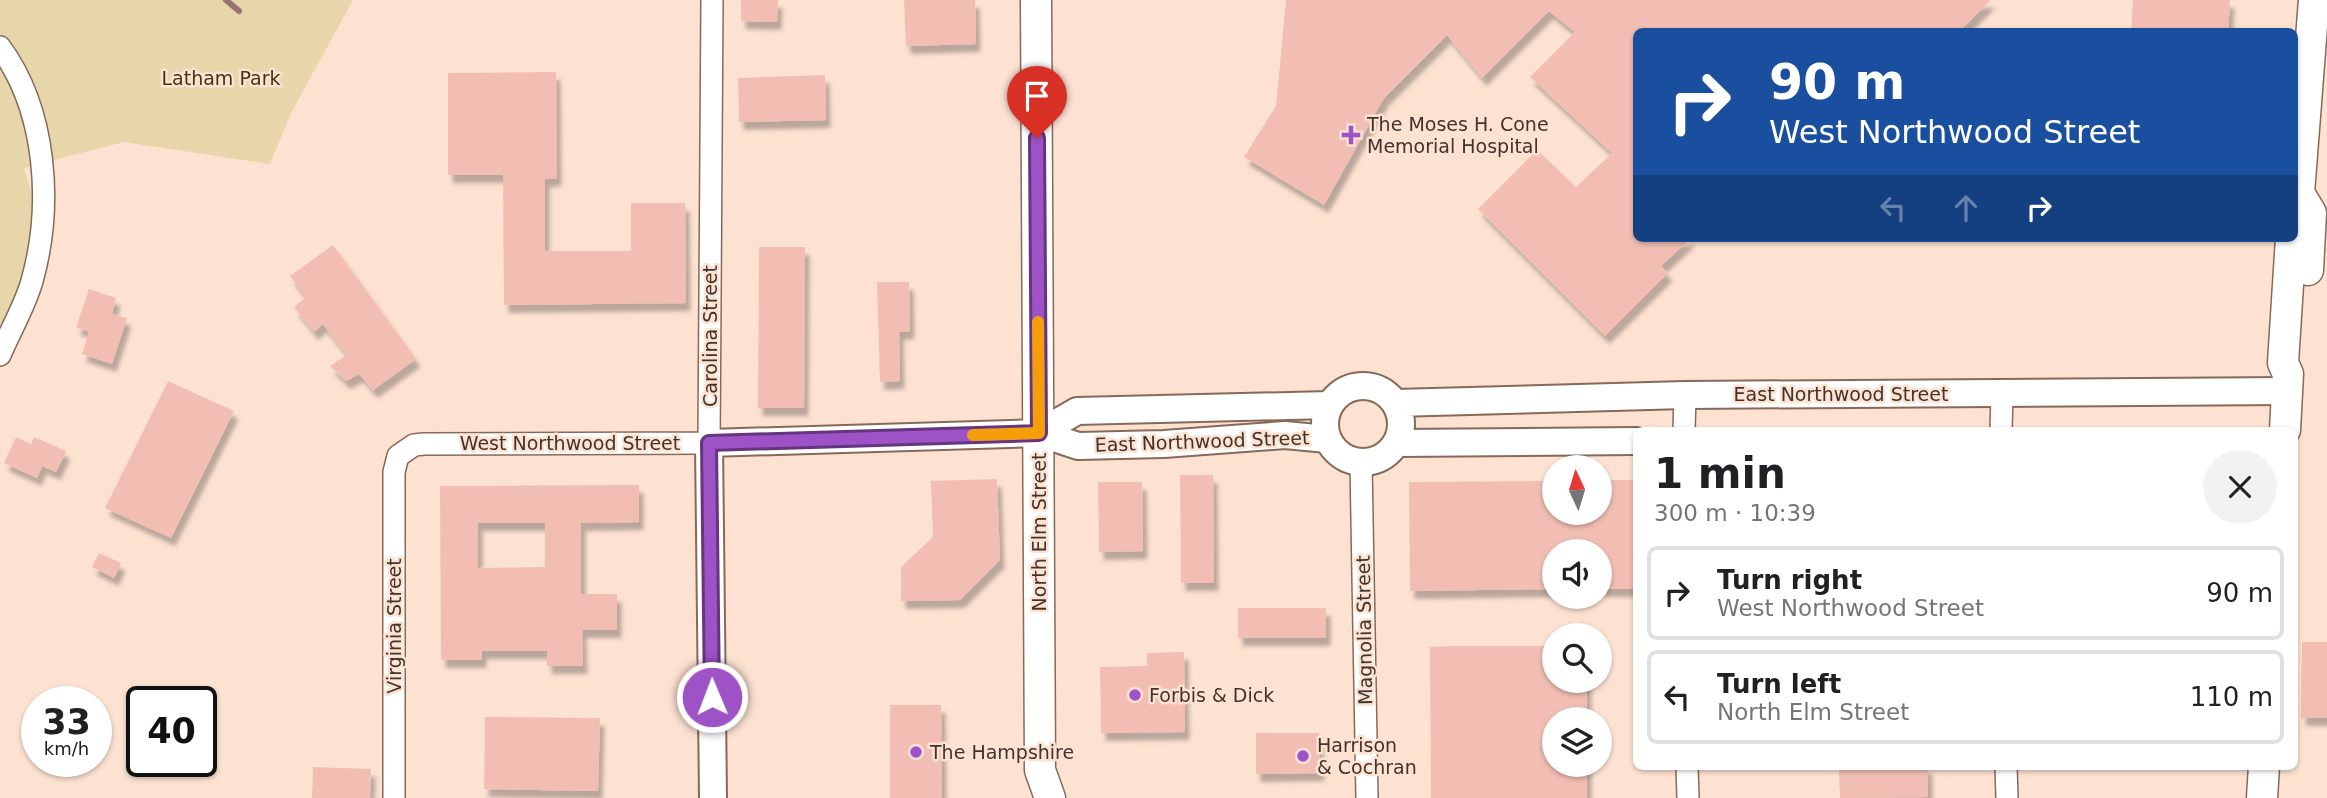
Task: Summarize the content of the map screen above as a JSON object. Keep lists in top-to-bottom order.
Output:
{
  "streets": {
    "main road": ["North Elm Street"],
    "street": [
      "Carolina Street",
      "East Northwood Street",
      "West Northwood Street",
      "Virginia Street",
      "Magnolia Street"
    ]
  },
  "crossings": [
    ["Carolina Street", "West Northwood Street"],
    ["East Northwood Street", "West Northwood Street"],
    ["East Northwood Street", "North Elm Street"],
    ["East Northwood Street", "Magnolia Street"],
    ["West Northwood Street", "North Elm Street"],
    ["West Northwood Street", "Virginia Street"]
  ],
  "parks": ["Latham Park"],
  "places": {
    "health": ["The Moses H. Cone Memorial Hospital"],
    "other": ["Forbis & Dick", "The Hampshire", "Harrison & Cochran"]
  },
  "north": "top",
  "page": {
    "turn": ["90 m", "West Northwood Street"],
    "heading": ["1 min", "300 m · 10:39"],
    "list": [
      {
        "name": "Turn right",
        "note": "West Northwood Street",
        "value": "90 m"
      },
      {
        "name": "Turn left",
        "note": "North Elm Street",
        "value": "110 m"
      }
    ],
    "speed": "33 km/h",
    "limit": "40"
  }
}
